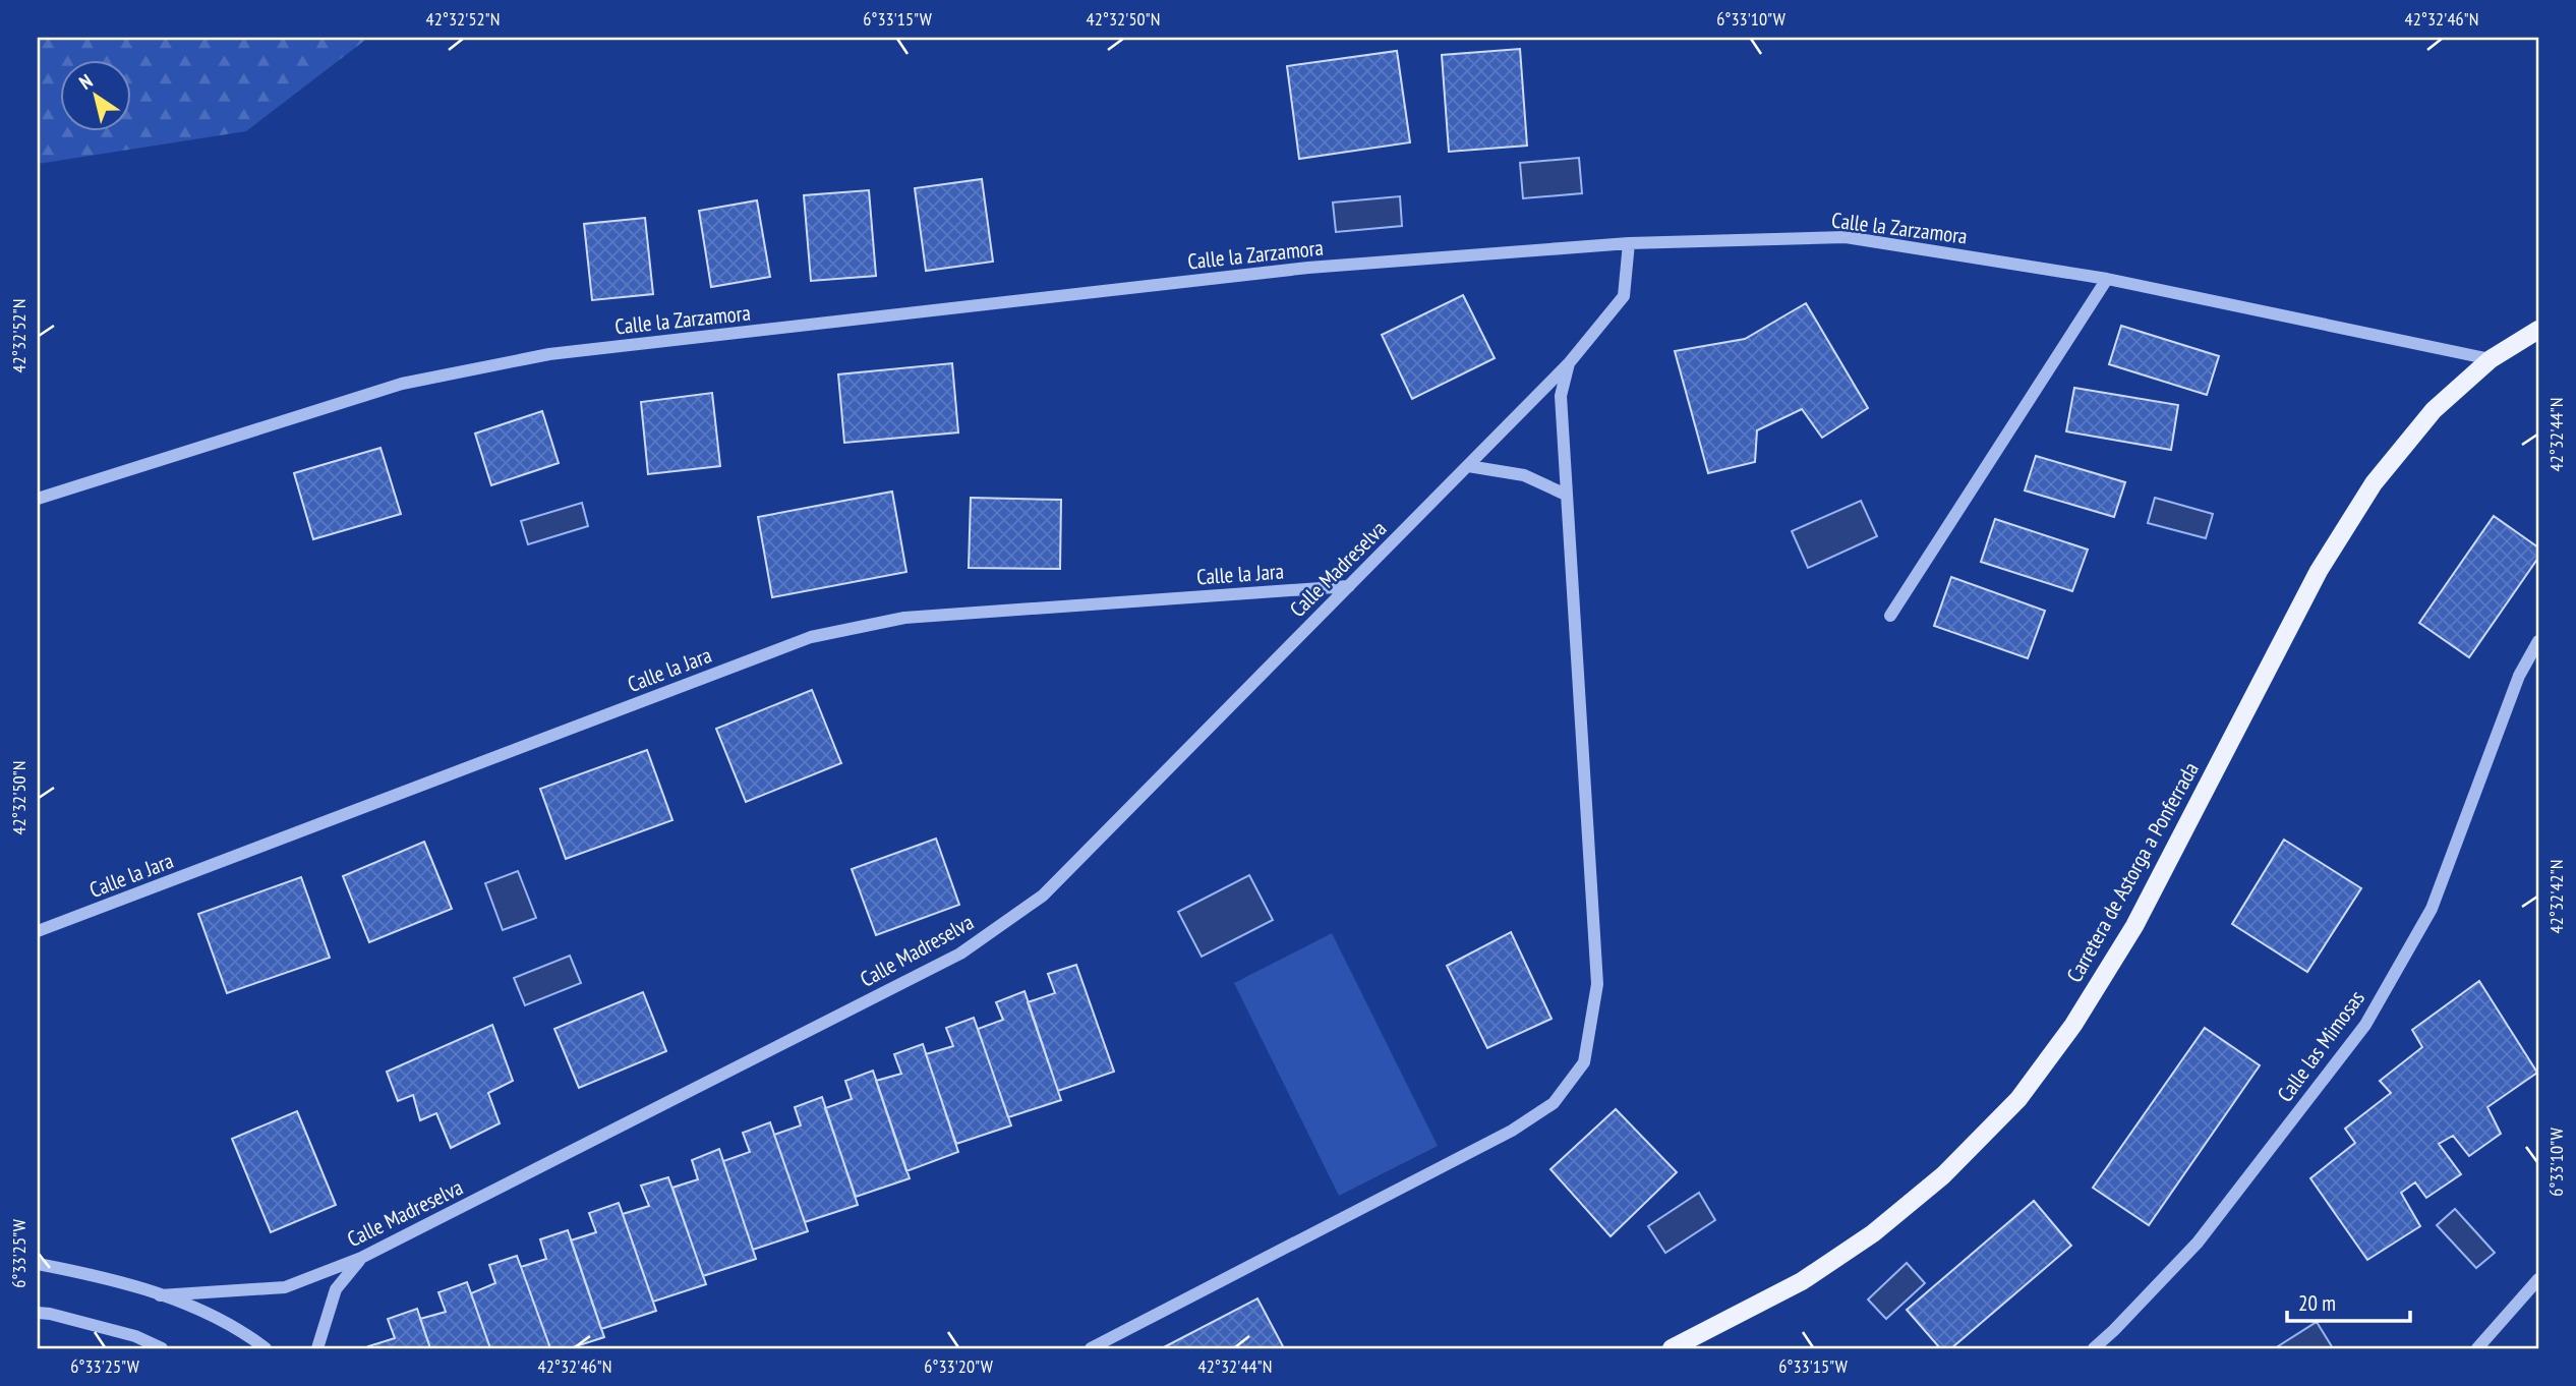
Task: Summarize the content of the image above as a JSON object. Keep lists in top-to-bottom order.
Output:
{
  "streets": {
    "main road": ["Carretera de Astorga a Ponferrada"],
    "street": [
      "Calle la Zarzamora",
      "Calle Madreselva",
      "Calle la Jara",
      "Calle las Mimosas"
    ]
  },
  "crossings": [
    ["Calle la Zarzamora", "Calle Madreselva"],
    ["Calle la Zarzamora", "Carretera de Astorga a Ponferrada"],
    ["Calle Madreselva", "Calle la Jara"]
  ],
  "scale_bar": "20 m",
  "north": "top left",
  "coordinates": [
    "42°32'52\"N",
    "6°33'15\"W",
    "42°32'50\"N",
    "6°33'10\"W",
    "42°32'46\"N",
    "42°32'44\"N",
    "42°32'42\"N",
    "6°33'25\"W",
    "6°33'20\"W"
  ]
}
